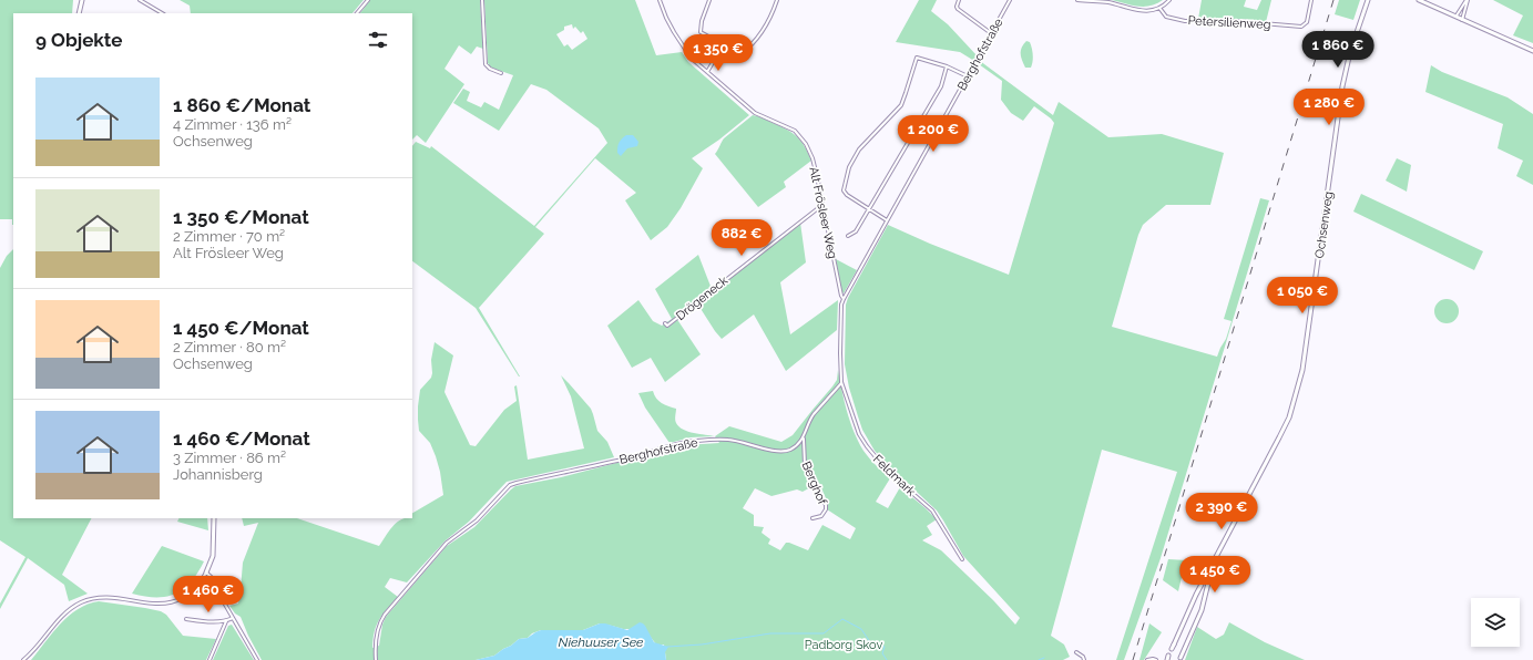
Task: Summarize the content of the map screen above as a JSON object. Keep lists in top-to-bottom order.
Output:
{
  "streets": {
    "main road": ["Ochsenweg"],
    "street": [
      "Petersilienweg",
      "Berghofstraße",
      "Alt Frösleer Weg",
      "Drögeneck",
      "Feldmark",
      "Berghof"
    ]
  },
  "crossings": [
    ["Berghofstraße", "Alt Frösleer Weg"],
    ["Berghofstraße", "Feldmark"],
    ["Berghofstraße", "Berghof"],
    ["Alt Frösleer Weg", "Drögeneck"]
  ],
  "water": ["Niehuuser See"],
  "parks": ["Padborg Skov"],
  "page": {
    "heading": "9 Objekte",
    "price": [
      "1 860 €",
      "1 350 €",
      "1 280 €",
      "1 200 €",
      "882 €",
      "1 050 €",
      "2 390 €",
      "1 450 €",
      "1 460 €"
    ],
    "list": [
      {
        "name": "1 860 €/Monat",
        "note": "4 Zimmer · 136 m² · Ochsenweg"
      },
      {
        "name": "1 350 €/Monat",
        "note": "2 Zimmer · 70 m² · Alt Frösleer Weg"
      },
      {
        "name": "1 450 €/Monat",
        "note": "2 Zimmer · 80 m² · Ochsenweg"
      },
      {
        "name": "1 460 €/Monat",
        "note": "3 Zimmer · 86 m² · Johannisberg"
      }
    ]
  }
}
